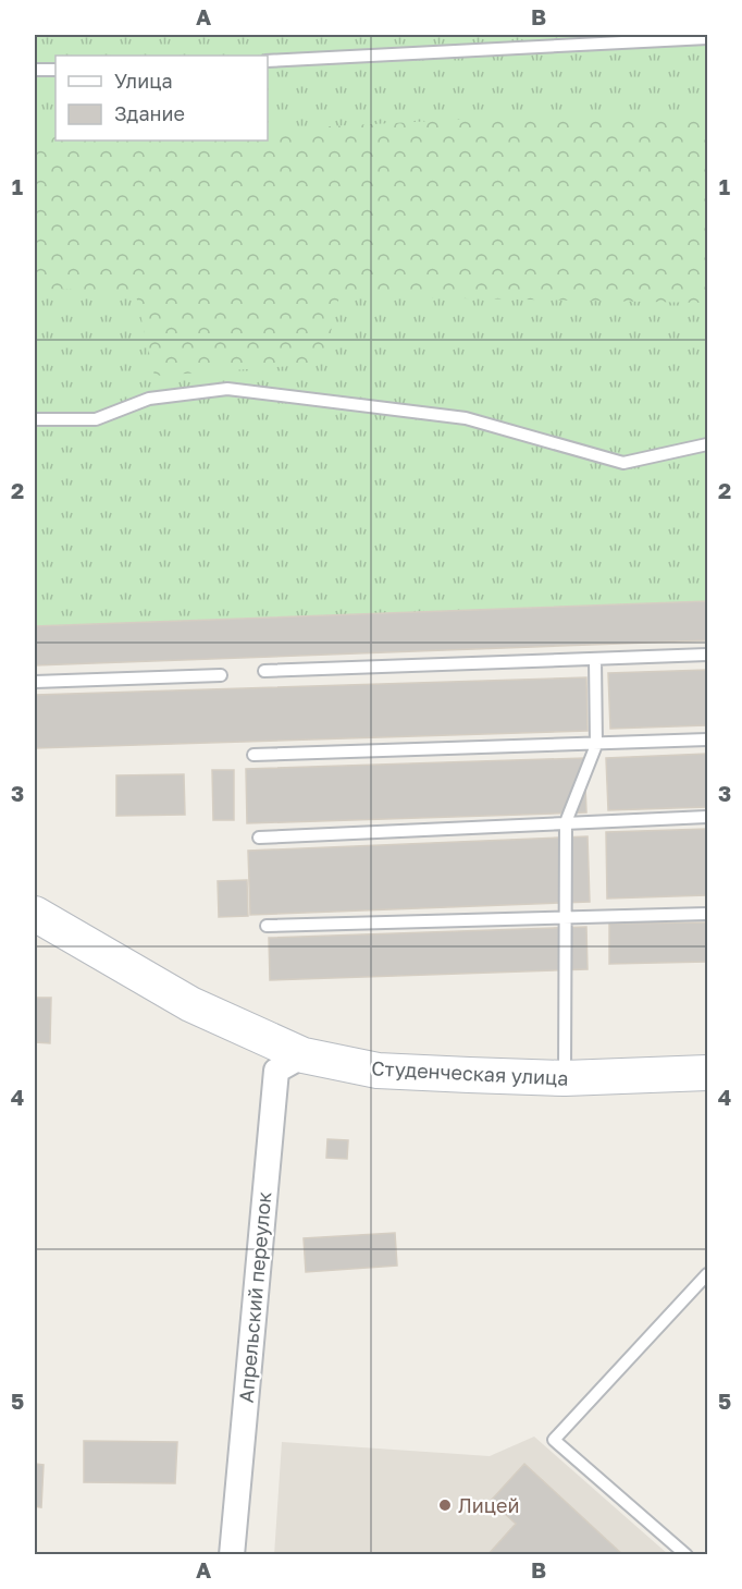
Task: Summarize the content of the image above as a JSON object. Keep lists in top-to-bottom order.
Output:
{
  "streets": {
    "main road": ["Студенческая улица"],
    "street": ["Апрельский переулок"]
  },
  "crossings": [
    ["Студенческая улица", "Апрельский переулок"]
  ],
  "places": ["Лицей"],
  "legend": ["Улица", "Здание"],
  "grid": {
    "columns": ["A", "B"],
    "rows": [
      "1",
      "2",
      "3",
      "4",
      "5"
    ]
  }
}
